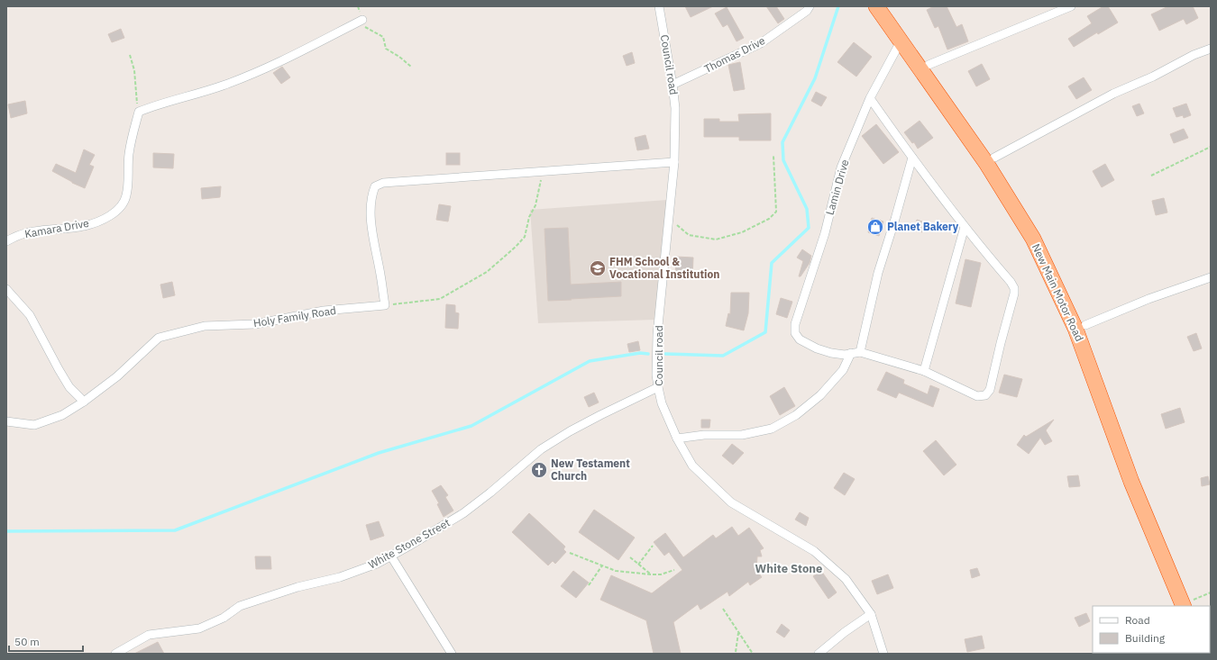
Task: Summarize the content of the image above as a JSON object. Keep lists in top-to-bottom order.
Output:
{
  "streets": {
    "highway": ["New Main Motor Road"],
    "street": [
      "Thomas Drive",
      "Council road",
      "Lamin Drive",
      "Kamara Drive",
      "Holy Family Road",
      "White Stone Street"
    ]
  },
  "crossings": [
    ["Thomas Drive", "Council road"],
    ["Council road", "White Stone Street"],
    ["Lamin Drive", "New Main Motor Road"]
  ],
  "districts": ["White Stone"],
  "places": {
    "shop": ["Planet Bakery"],
    "school or university": ["FHM School & Vocational Institution"],
    "church": ["New Testament Church"]
  },
  "legend": ["Road", "Building"],
  "scale_bar": "50 m"
}
